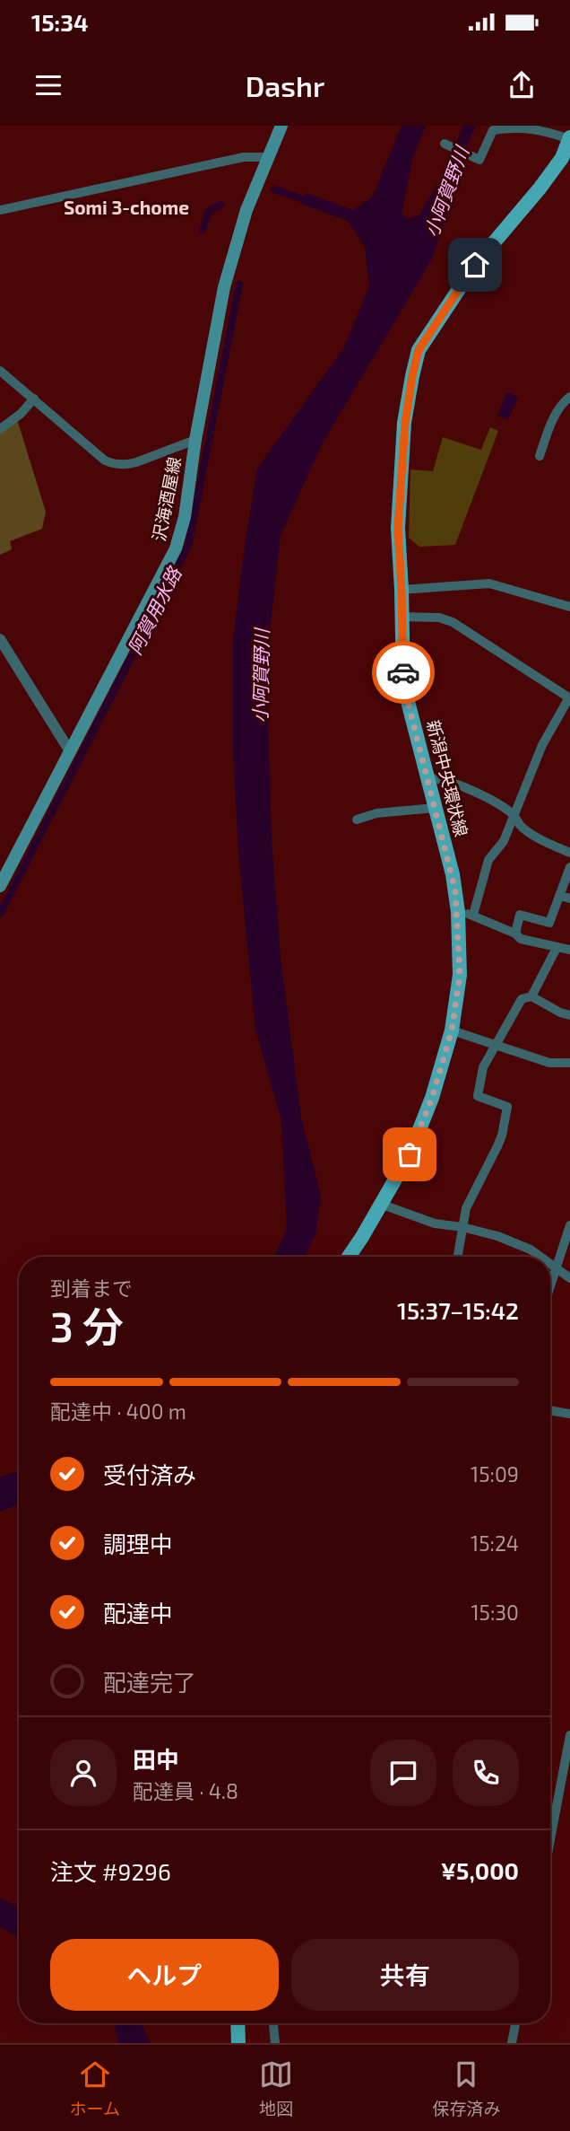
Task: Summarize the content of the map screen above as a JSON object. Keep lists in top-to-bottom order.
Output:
{
  "streets": {
    "main road": ["沢海酒屋線", "新潟中央環状線"]
  },
  "districts": ["Somi 3-chome"],
  "water": ["小阿賀野川", "阿賀用水路"],
  "page": {
    "status": "15:34",
    "header": "Dashr",
    "heading": ["3 分", "到着まで", "15:37–15:42"],
    "panel": [
      "田中",
      "配達員 · 4.8",
      "注文 #9296",
      "¥5,000"
    ],
    "bar": "配達中 · 400 m",
    "list": [
      ["受付済み", "15:09"],
      ["調理中", "15:24"],
      ["配達中", "15:30"],
      "配達完了"
    ],
    "buttons": ["ヘルプ", "共有"],
    "tabs": ["ホーム", "地図", "保存済み"]
  }
}
